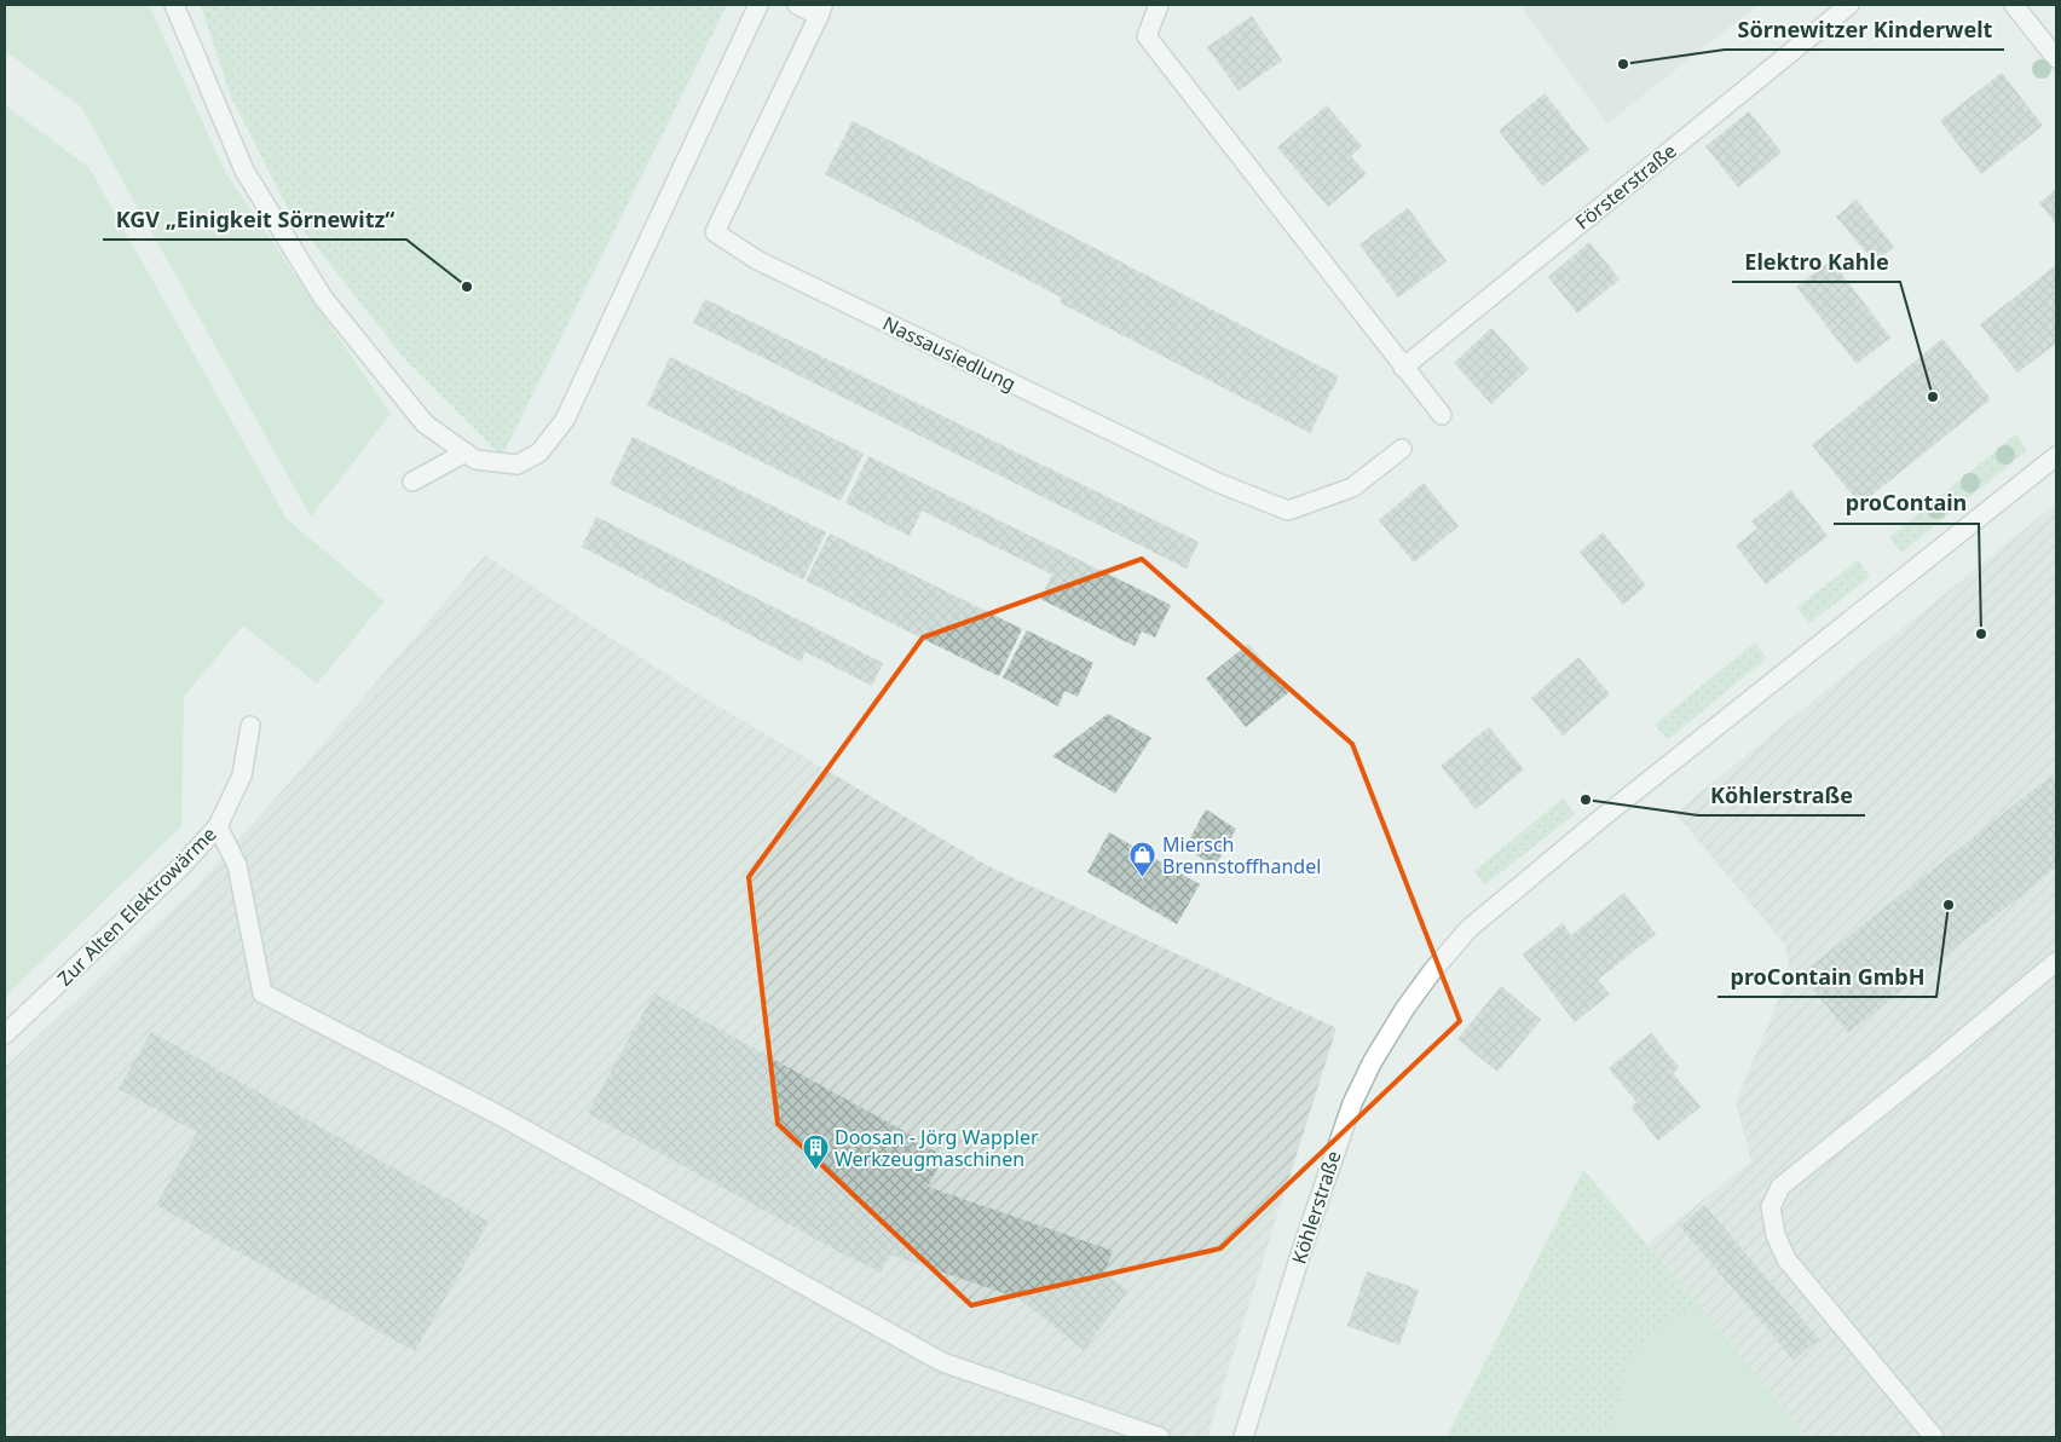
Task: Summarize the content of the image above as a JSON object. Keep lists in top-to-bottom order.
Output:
{
  "streets": {
    "street": [
      "Försterstraße",
      "Nassausiedlung",
      "Zur Alten Elektrowärme",
      "Köhlerstraße"
    ]
  },
  "places": {
    "other": [
      "Sörnewitzer Kinderwelt",
      "KGV „Einigkeit Sörnewitz“",
      "Elektro Kahle",
      "proContain",
      "Köhlerstraße",
      "proContain GmbH"
    ],
    "shop": ["Miersch Brennstoffhandel"],
    "building": ["Doosan - Jörg Wappler Werkzeugmaschinen"]
  }
}
